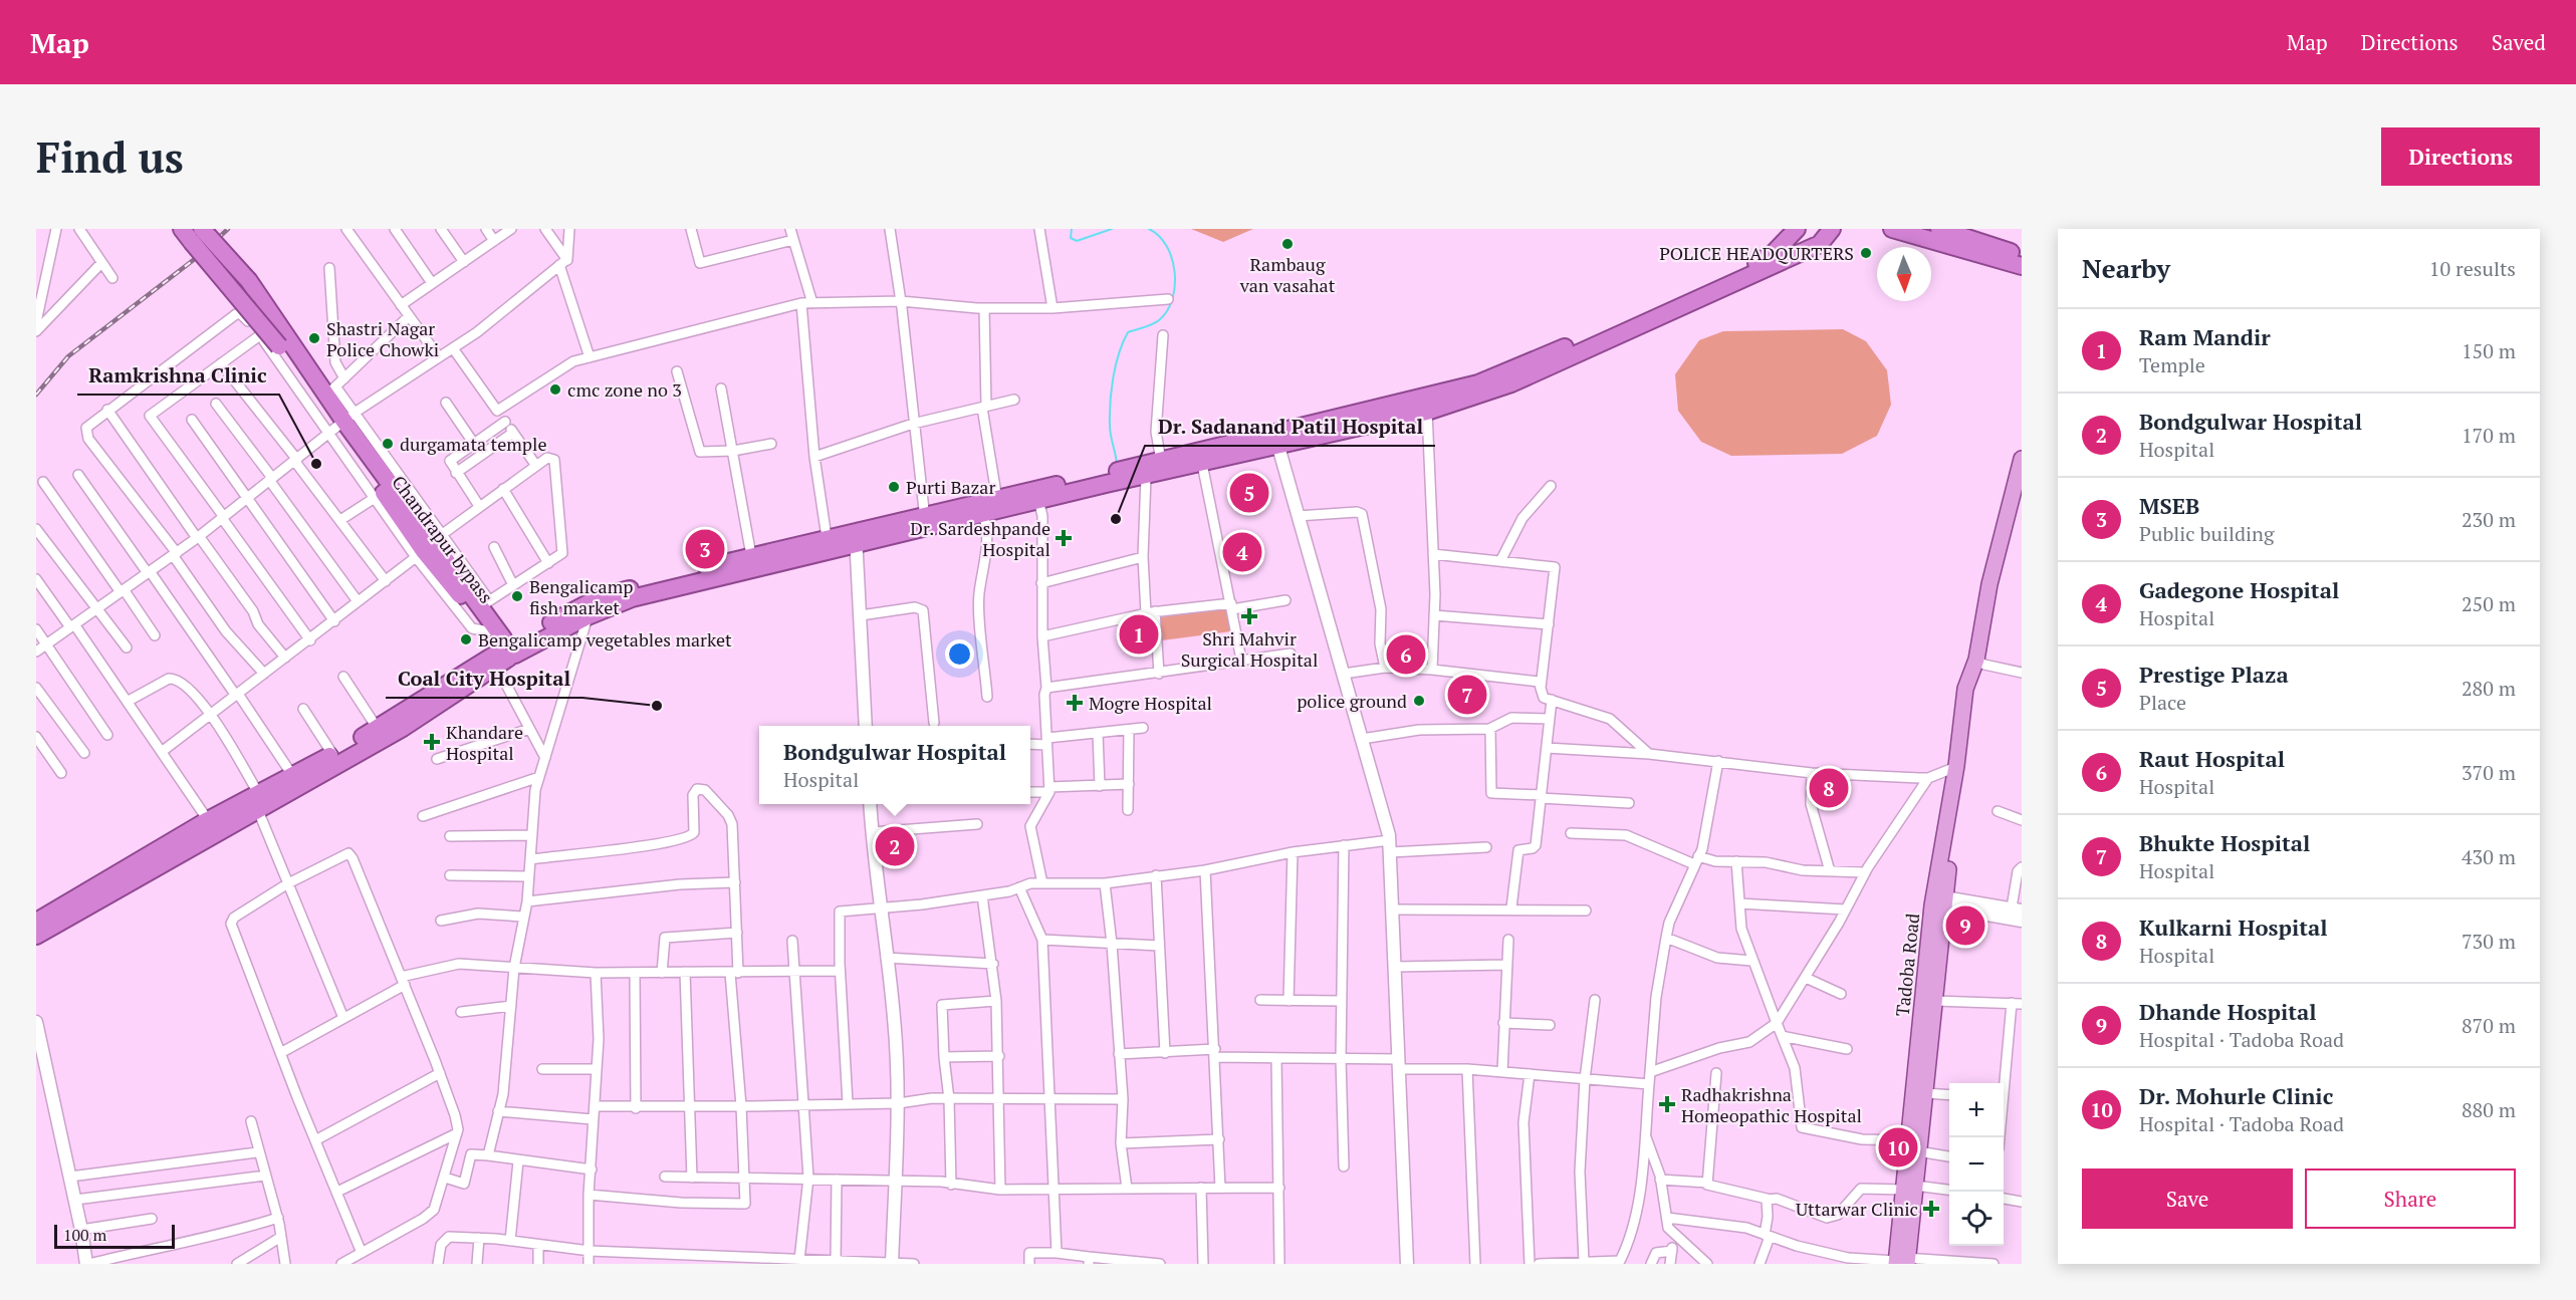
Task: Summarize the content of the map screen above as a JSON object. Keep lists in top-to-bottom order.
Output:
{
  "streets": {
    "highway": ["Chandrapur bypass"],
    "main road": ["Tadoba Road"]
  },
  "places": {
    "other": [
      "Rambaug van vasahat",
      "POLICE HEADQURTERS",
      "Shastri Nagar Police Chowki",
      "cmc zone no 3",
      "durgamata temple",
      "Ramkrishna Clinic",
      "Purti Bazar",
      "Dr. Sadanand Patil Hospital",
      "Bengalicamp fish market",
      "Bengalicamp vegetables market",
      "police ground",
      "Coal City Hospital"
    ],
    "health": [
      "Dr. Sardeshpande Hospital",
      "Shri Mahvir Surgical Hospital",
      "Mogre Hospital",
      "Khandare Hospital",
      "Radhakrishna Homeopathic Hospital",
      "Uttarwar Clinic"
    ]
  },
  "scale_bar": "100 m",
  "north": "bottom",
  "page": {
    "header": "Map",
    "nav": ["Map", "Directions", "Saved"],
    "buttons": [
      "Directions",
      ["Save", "Share"]
    ],
    "title": "Find us",
    "heading": ["Nearby", "10 results"],
    "list": [
      {
        "mark": "1",
        "name": "Ram Mandir",
        "note": "Temple",
        "value": "150 m"
      },
      {
        "mark": "2",
        "name": "Bondgulwar Hospital",
        "note": "Hospital",
        "value": "170 m"
      },
      {
        "mark": "3",
        "name": "MSEB",
        "note": "Public building",
        "value": "230 m"
      },
      {
        "mark": "4",
        "name": "Gadegone Hospital",
        "note": "Hospital",
        "value": "250 m"
      },
      {
        "mark": "5",
        "name": "Prestige Plaza",
        "note": "Place",
        "value": "280 m"
      },
      {
        "mark": "6",
        "name": "Raut Hospital",
        "note": "Hospital",
        "value": "370 m"
      },
      {
        "mark": "7",
        "name": "Bhukte Hospital",
        "note": "Hospital",
        "value": "430 m"
      },
      {
        "mark": "8",
        "name": "Kulkarni Hospital",
        "note": "Hospital",
        "value": "730 m"
      },
      {
        "mark": "9",
        "name": "Dhande Hospital",
        "note": "Hospital · Tadoba Road",
        "value": "870 m"
      },
      {
        "mark": "10",
        "name": "Dr. Mohurle Clinic",
        "note": "Hospital · Tadoba Road",
        "value": "880 m"
      }
    ],
    "pins": [
      "5",
      "3",
      "4",
      "1",
      "6",
      "7",
      "8",
      "2",
      "9",
      "10"
    ],
    "popup": ["Bondgulwar Hospital", "Hospital"],
    "map_buttons": ["+", "−"],
    "scale": "100 m"
  }
}
